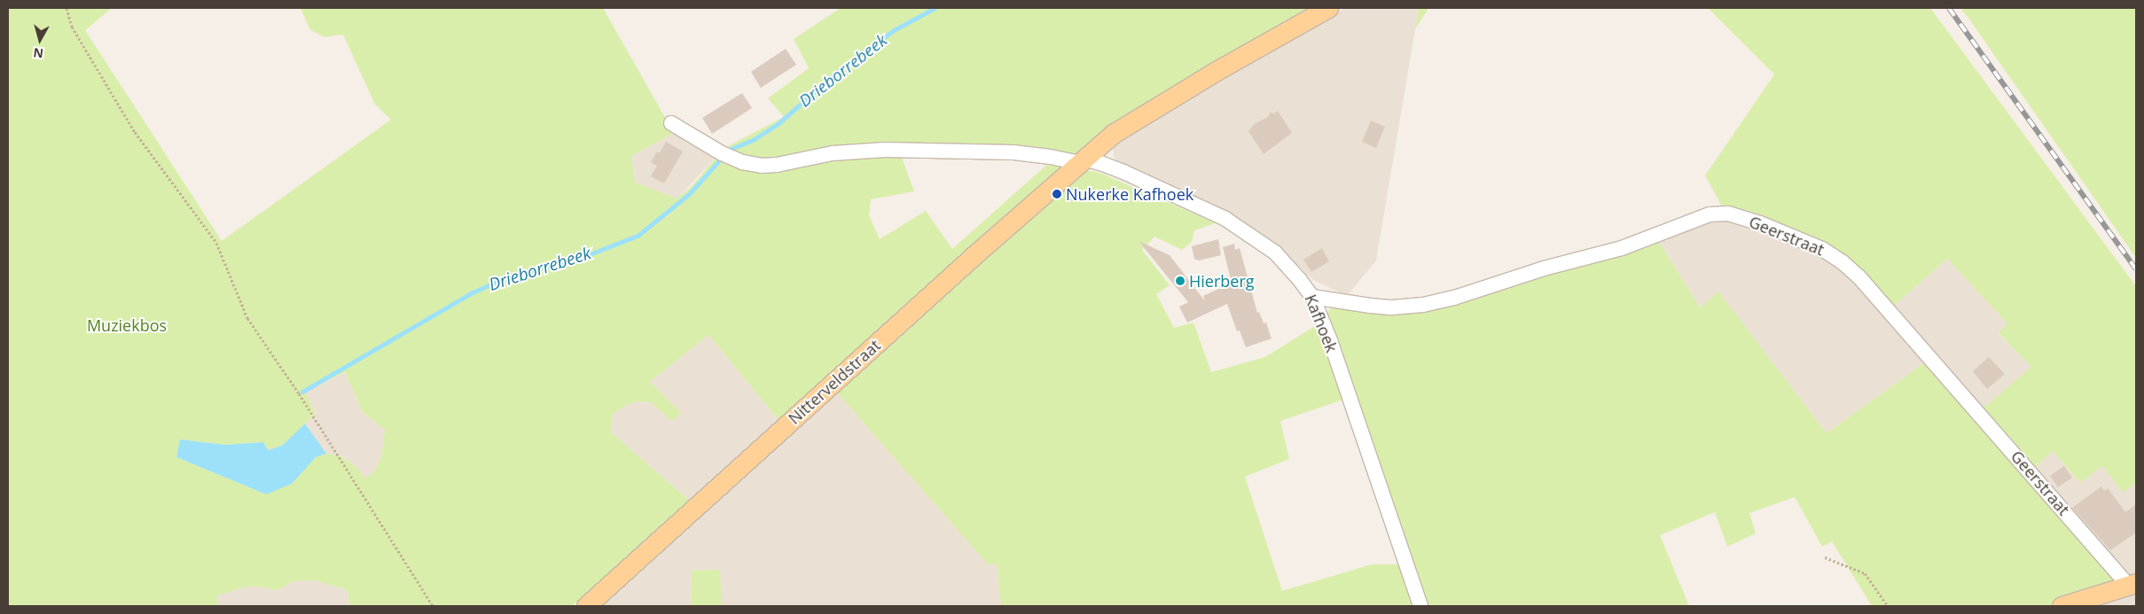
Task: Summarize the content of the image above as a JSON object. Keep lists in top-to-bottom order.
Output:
{
  "streets": {
    "main road": ["Nitterveldstraat"],
    "street": ["Geerstraat", "Kafhoek"]
  },
  "crossings": [
    ["Geerstraat", "Kafhoek"],
    ["Kafhoek", "Nitterveldstraat"]
  ],
  "water": ["Drieborrebeek"],
  "parks": ["Muziekbos"],
  "places": ["Nukerke Kafhoek", "Hierberg"],
  "north": "bottom"
}
